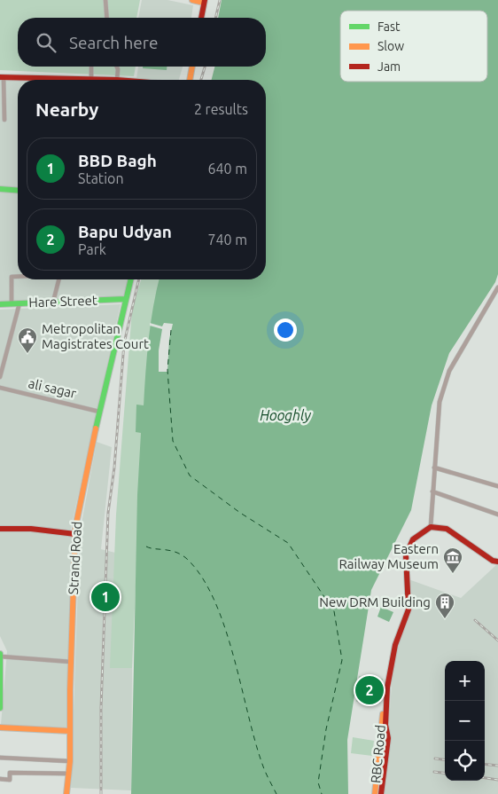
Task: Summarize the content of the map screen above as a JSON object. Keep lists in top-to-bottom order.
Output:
{
  "streets": {
    "main road": ["Hare Street", "Strand Road", "RBC Road"],
    "street": ["ali sagar"]
  },
  "crossings": [
    ["Hare Street", "Strand Road"],
    ["ali sagar", "Strand Road"]
  ],
  "water": ["Hooghly"],
  "places": {
    "public building": ["Metropolitan Magistrates Court"],
    "museum": ["Eastern Railway Museum"],
    "building": ["New DRM Building"]
  },
  "legend": ["Fast", "Slow", "Jam"],
  "page": {
    "search": "Search here",
    "heading": ["Nearby", "2 results"],
    "list": [
      {
        "mark": "1",
        "name": "BBD Bagh",
        "note": "Station",
        "value": "640 m"
      },
      {
        "mark": "2",
        "name": "Bapu Udyan",
        "note": "Park",
        "value": "740 m"
      }
    ],
    "pins": ["1", "2"],
    "map_buttons": ["+", "−"]
  }
}
